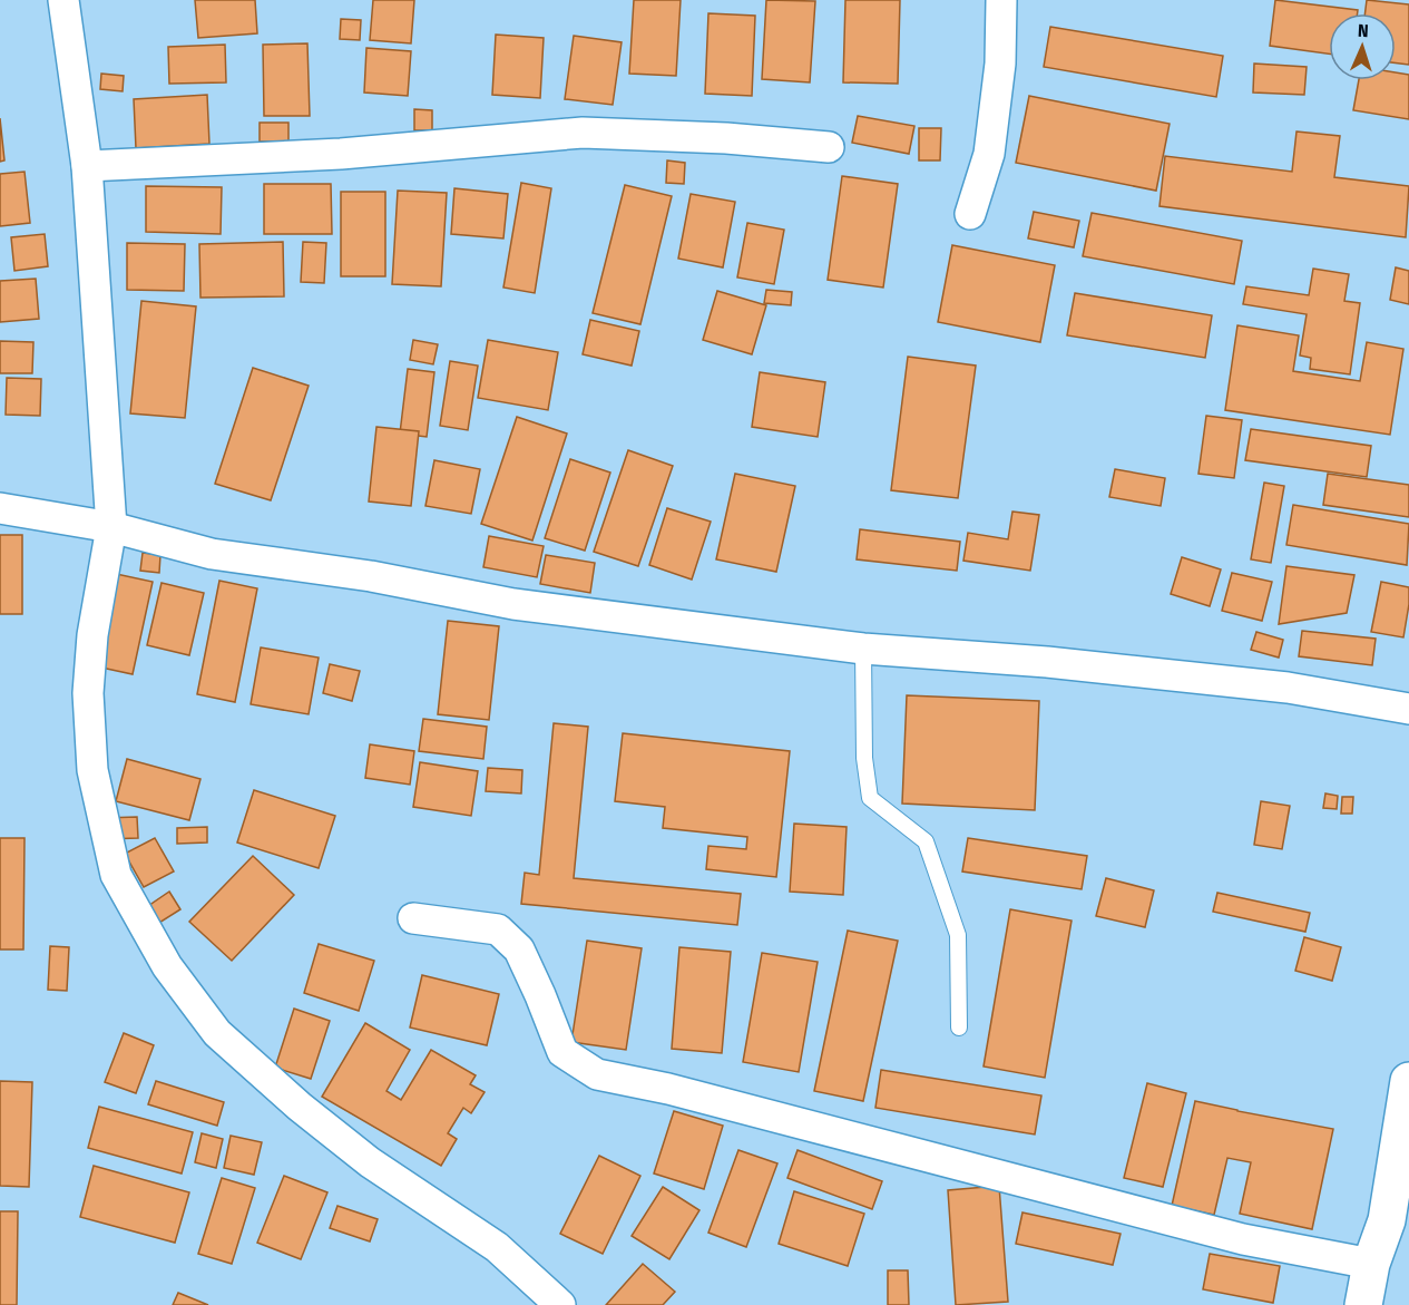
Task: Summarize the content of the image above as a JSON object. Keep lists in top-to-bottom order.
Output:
{
  "north": "top"
}
